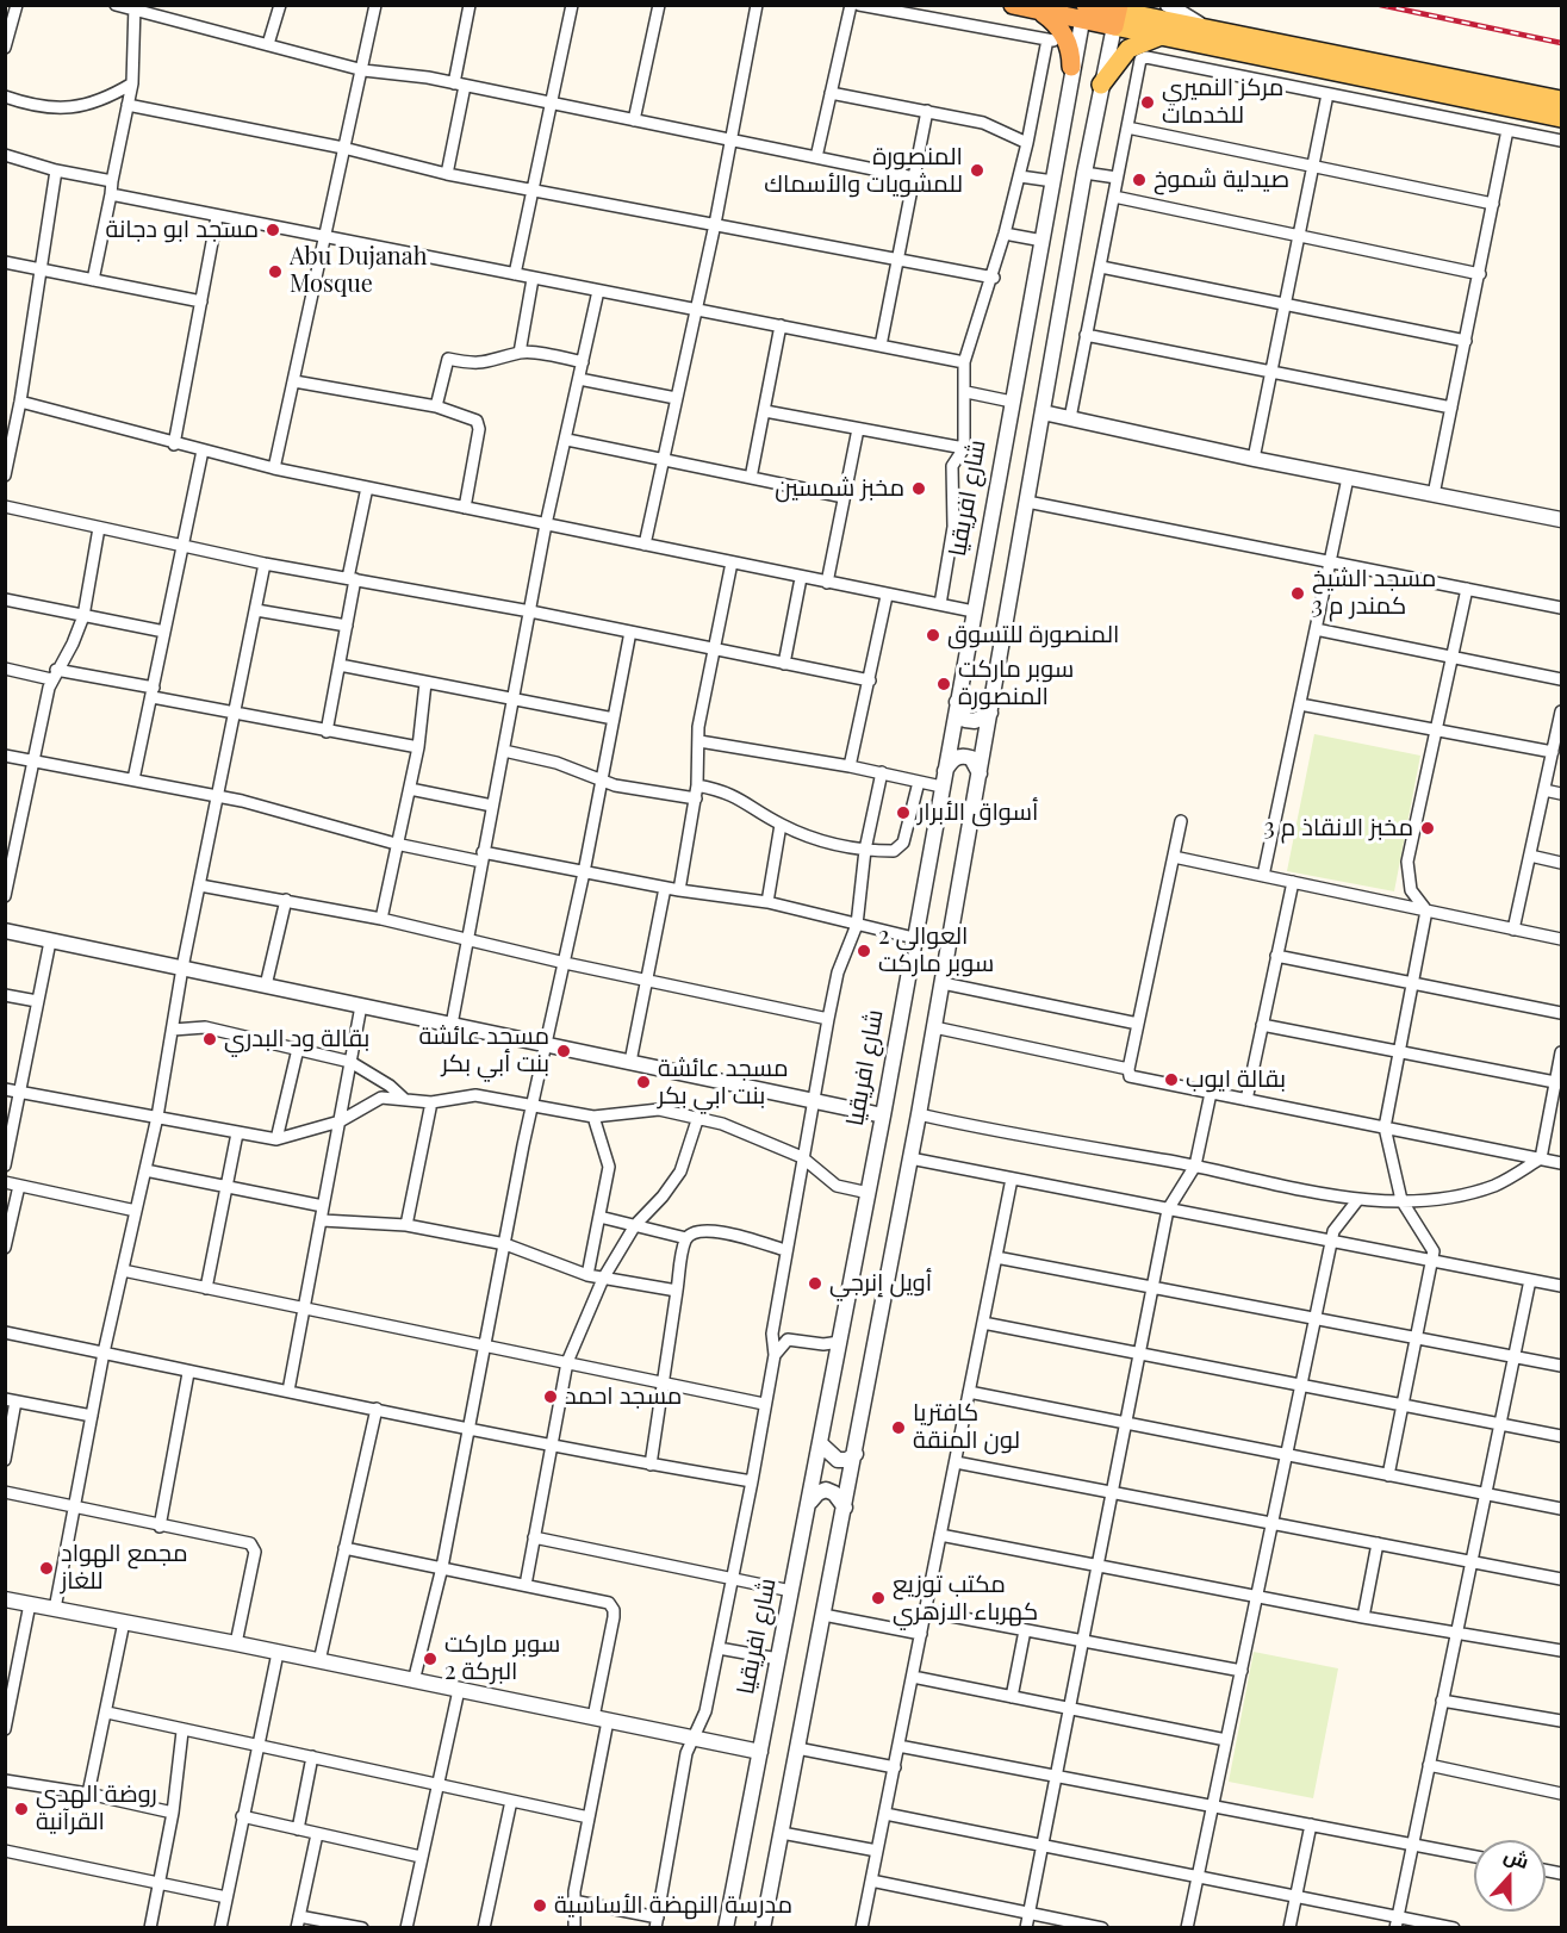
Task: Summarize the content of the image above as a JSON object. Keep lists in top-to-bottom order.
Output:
{
  "streets": {
    "street": ["شارع افريقيا"]
  },
  "places": [
    "مركز النميري للخدمات",
    "المنصورة للمشويات والأسماك",
    "صيدلية شموخ",
    "مسجد ابو دجانة",
    "Abu Dujanah Mosque",
    "مخبز شمسين",
    "مسجد الشيخ كمندر م 3",
    "المنصورة للتسوق",
    "سوبر ماركت المنصورة",
    "أسواق الأبرار",
    "مخبز الانقاذ م 3",
    "العوالي 2 سوبر ماركت",
    "بقالة ود البدري",
    "مسجد عائشة بنت أبي بكر",
    "بقالة ايوب",
    "مسجد عائشة بنت ابي بكر",
    "أويل إنرجي",
    "مسجد احمد",
    "كافتريا لون المنقة",
    "مجمع الهواد للغاز",
    "مكتب توزيع كهرباء الازهري",
    "سوبر ماركت البركة 2",
    "روضة الهدى القرآنية",
    "مدرسة النهضة الأساسية"
  ],
  "north": "top"
}
